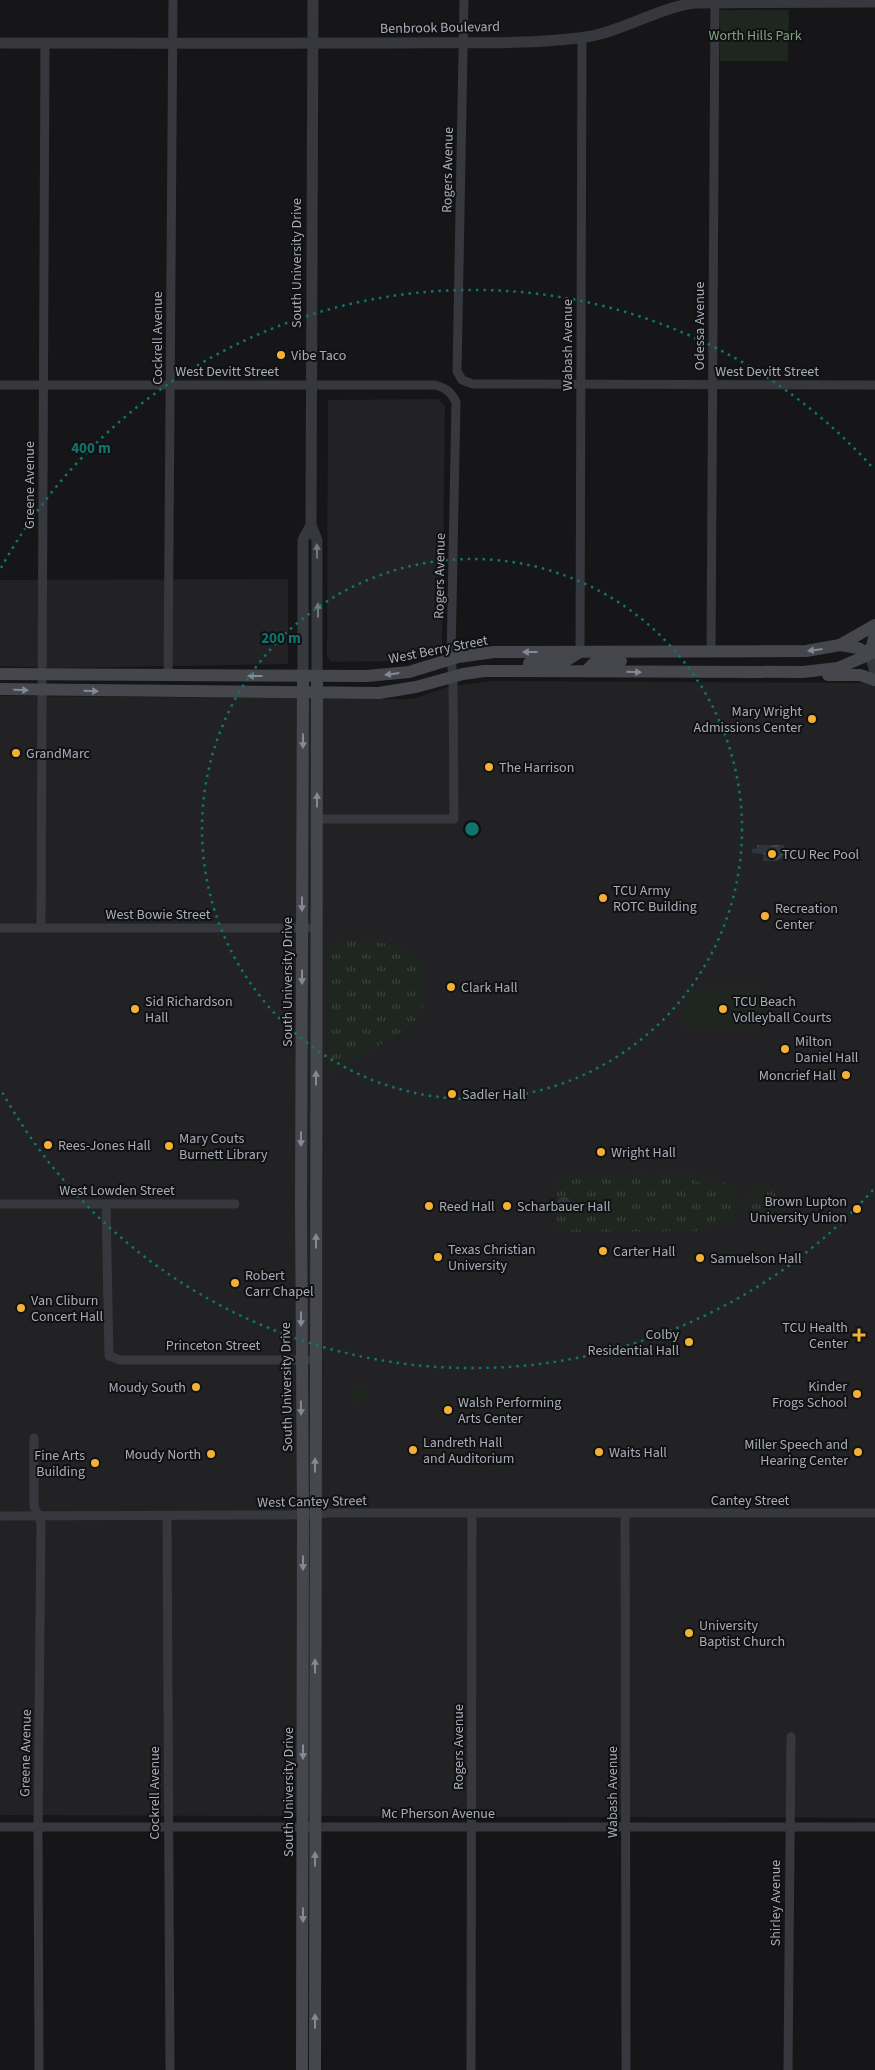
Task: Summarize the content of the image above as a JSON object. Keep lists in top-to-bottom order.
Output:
{
  "streets": {
    "main road": ["South University Drive", "West Berry Street"],
    "street": [
      "Benbrook Boulevard",
      "Rogers Avenue",
      "Odessa Avenue",
      "Cockrell Avenue",
      "Wabash Avenue",
      "West Devitt Street",
      "Greene Avenue",
      "West Bowie Street",
      "West Lowden Street",
      "Princeton Street",
      "Cantey Street",
      "West Cantey Street",
      "Mc Pherson Avenue",
      "Shirley Avenue"
    ]
  },
  "crossings": [
    ["Benbrook Boulevard", "Rogers Avenue"],
    ["Benbrook Boulevard", "South University Drive"],
    ["Benbrook Boulevard", "Odessa Avenue"],
    ["Benbrook Boulevard", "Cockrell Avenue"],
    ["Benbrook Boulevard", "Wabash Avenue"],
    ["Benbrook Boulevard", "Greene Avenue"],
    ["Rogers Avenue", "South University Drive"],
    ["Rogers Avenue", "West Devitt Street"],
    ["Rogers Avenue", "West Berry Street"],
    ["Rogers Avenue", "West Cantey Street"],
    ["Rogers Avenue", "Mc Pherson Avenue"],
    ["South University Drive", "West Devitt Street"],
    ["South University Drive", "West Berry Street"],
    ["South University Drive", "West Bowie Street"],
    ["South University Drive", "Princeton Street"],
    ["South University Drive", "West Cantey Street"],
    ["South University Drive", "Mc Pherson Avenue"],
    ["Odessa Avenue", "West Devitt Street"],
    ["Odessa Avenue", "West Berry Street"],
    ["Cockrell Avenue", "West Devitt Street"],
    ["Cockrell Avenue", "West Berry Street"],
    ["Cockrell Avenue", "West Cantey Street"],
    ["Cockrell Avenue", "Mc Pherson Avenue"],
    ["Wabash Avenue", "West Devitt Street"],
    ["Wabash Avenue", "West Berry Street"],
    ["Wabash Avenue", "Cantey Street"],
    ["Wabash Avenue", "West Cantey Street"],
    ["Wabash Avenue", "Mc Pherson Avenue"],
    ["West Devitt Street", "Greene Avenue"],
    ["Greene Avenue", "West Berry Street"],
    ["Greene Avenue", "West Bowie Street"],
    ["Greene Avenue", "West Cantey Street"],
    ["Greene Avenue", "Mc Pherson Avenue"],
    ["West Lowden Street", "Princeton Street"],
    ["Cantey Street", "West Cantey Street"],
    ["Mc Pherson Avenue", "Shirley Avenue"]
  ],
  "parks": ["Worth Hills Park"],
  "places": {
    "other": [
      "Vibe Taco",
      "Mary Wright Admissions Center",
      "GrandMarc",
      "The Harrison",
      "TCU Rec Pool",
      "TCU Army ROTC Building",
      "Recreation Center",
      "Clark Hall",
      "Sid Richardson Hall",
      "TCU Beach Volleyball Courts",
      "Milton Daniel Hall",
      "Moncrief Hall",
      "Sadler Hall",
      "Rees-Jones Hall",
      "Mary Couts Burnett Library",
      "Wright Hall",
      "Reed Hall",
      "Scharbauer Hall",
      "Brown Lupton University Union",
      "Carter Hall",
      "Texas Christian University",
      "Samuelson Hall",
      "Robert Carr Chapel",
      "Van Cliburn Concert Hall",
      "Colby Residential Hall",
      "Moudy South",
      "Kinder Frogs School",
      "Walsh Performing Arts Center",
      "Landreth Hall and Auditorium",
      "Waits Hall",
      "Miller Speech and Hearing Center",
      "Moudy North",
      "Fine Arts Building",
      "University Baptist Church"
    ],
    "health": ["TCU Health Center"]
  },
  "rings": ["400 m", "200 m"]
}
